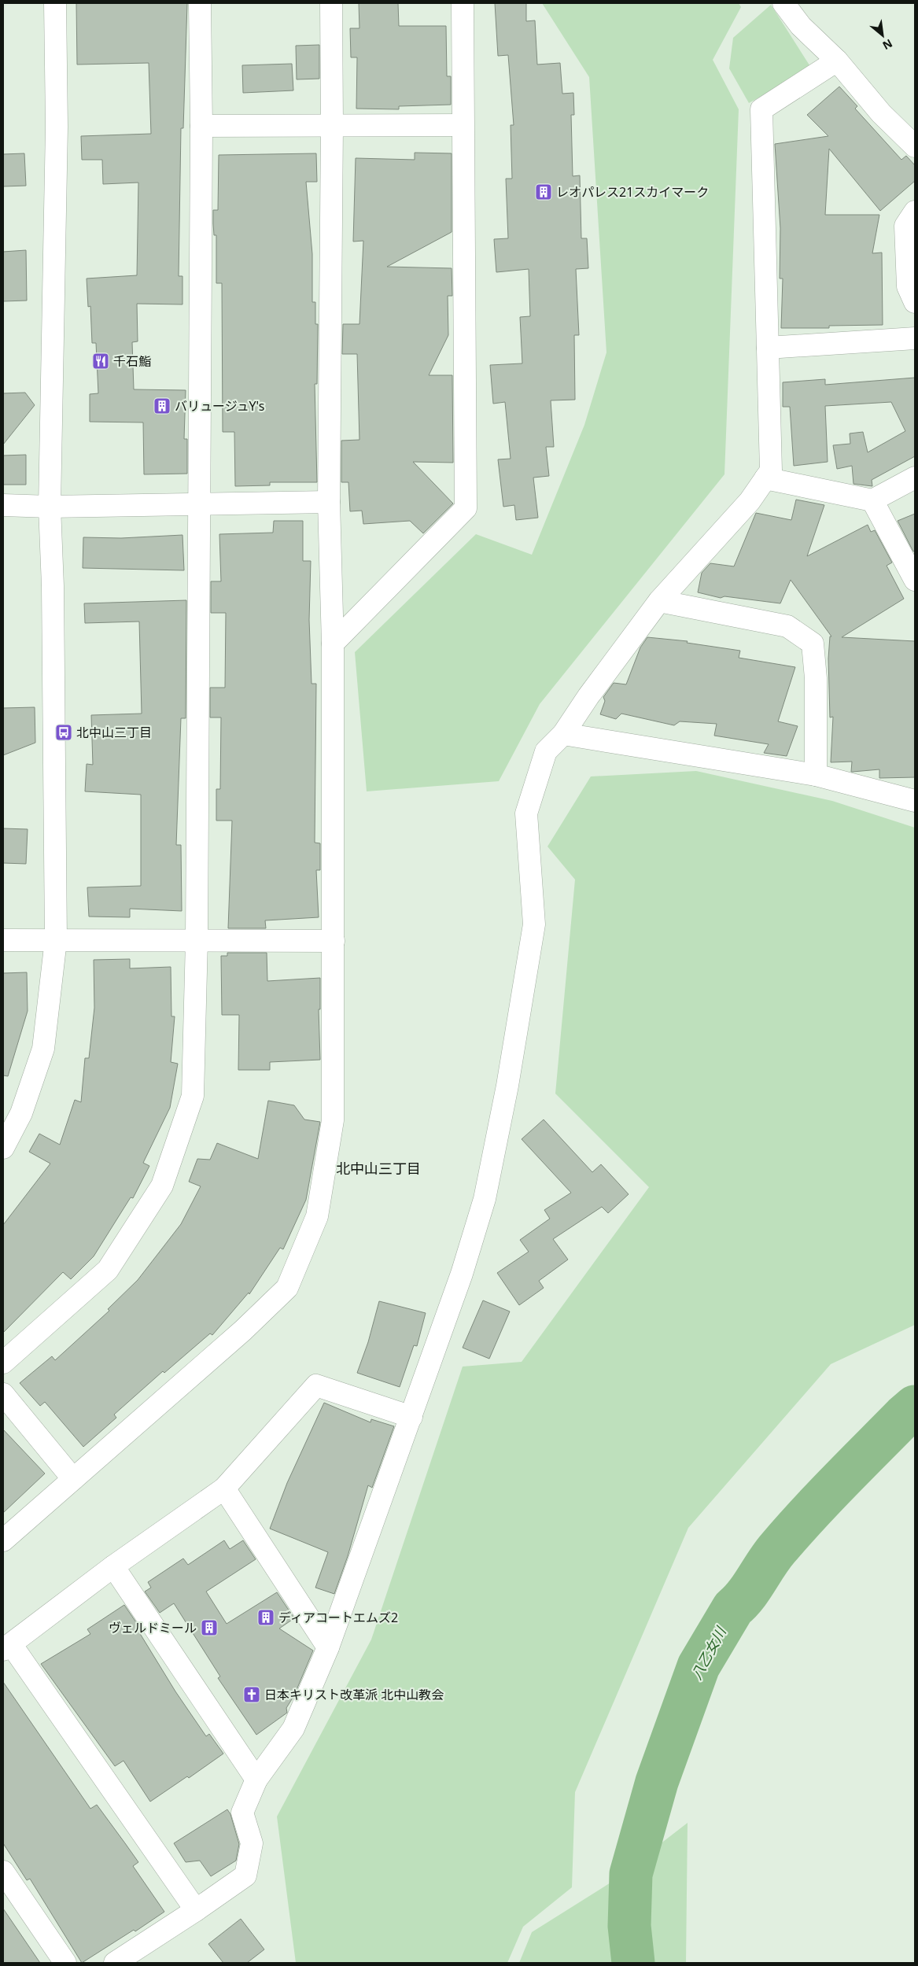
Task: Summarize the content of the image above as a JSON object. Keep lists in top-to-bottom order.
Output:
{
  "districts": ["北中山三丁目"],
  "water": ["八乙女川"],
  "places": {
    "building": [
      "レオパレス21スカイマーク",
      "バリュージュY's",
      "ディアコートエムズ2",
      "ヴェルドミール"
    ],
    "restaurant": ["千石鮨"],
    "bus stop": ["北中山三丁目"],
    "church": ["日本キリスト改革派 北中山教会"]
  },
  "north": "bottom right"
}
